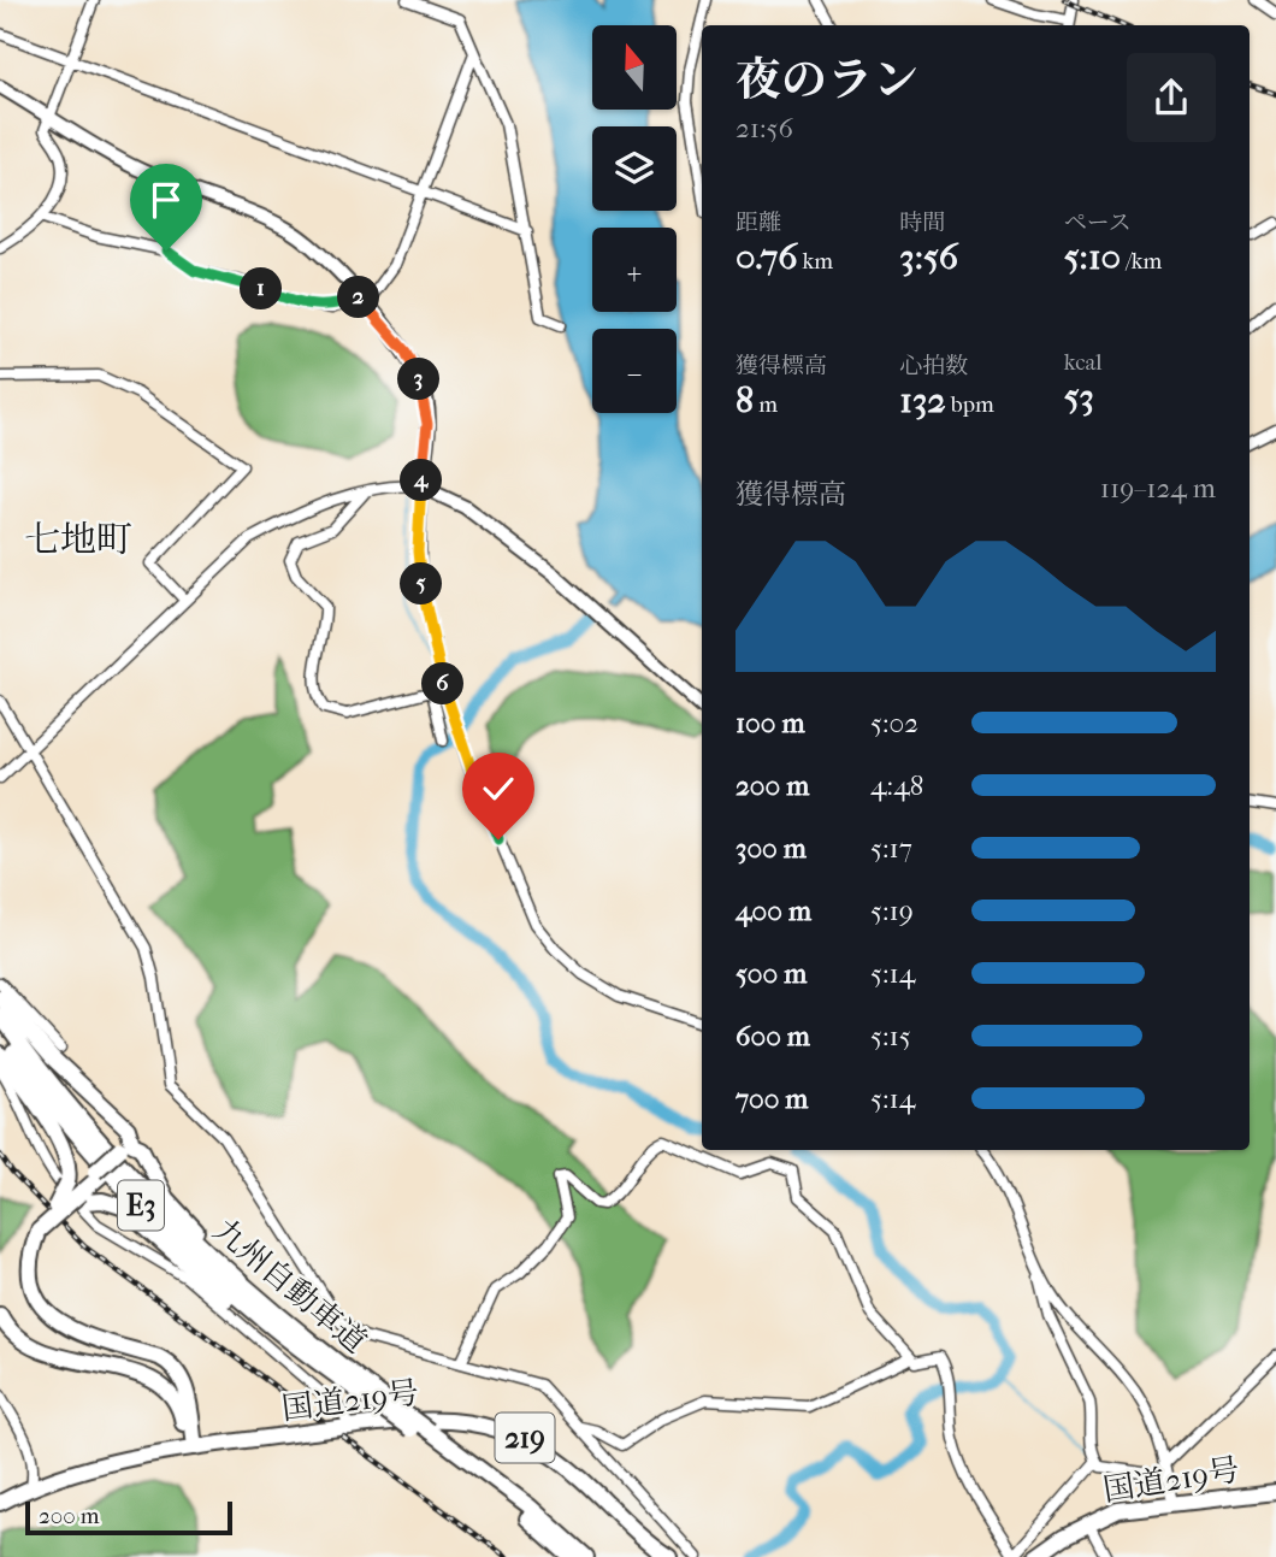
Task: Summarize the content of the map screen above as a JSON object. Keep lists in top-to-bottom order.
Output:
{
  "streets": {
    "highway": [
      "E3",
      "九州自動車道",
      "国道219号",
      "219"
    ]
  },
  "districts": ["七地町"],
  "scale_bar": "200 m",
  "north": "top",
  "page": {
    "map_buttons": ["+", "−"],
    "heading": ["夜のラン", "21:56"],
    "stats": [
      ["距離", "0.76 km"],
      ["時間", "3:56"],
      ["ペース", "5:10 /km"],
      ["獲得標高", "8 m"],
      ["心拍数", "132 bpm"],
      ["kcal", "53"]
    ],
    "pins": [
      "1",
      "2",
      "3",
      "4",
      "5",
      "6"
    ],
    "chart": ["獲得標高", "119–124 m"],
    "list": [
      {
        "name": "100 m",
        "note": "5:02"
      },
      {
        "name": "200 m",
        "note": "4:48"
      },
      {
        "name": "300 m",
        "note": "5:17"
      },
      {
        "name": "400 m",
        "note": "5:19"
      },
      {
        "name": "500 m",
        "note": "5:14"
      },
      {
        "name": "600 m",
        "note": "5:15"
      },
      {
        "name": "700 m",
        "note": "5:14"
      }
    ],
    "scale": "200 m"
  }
}
